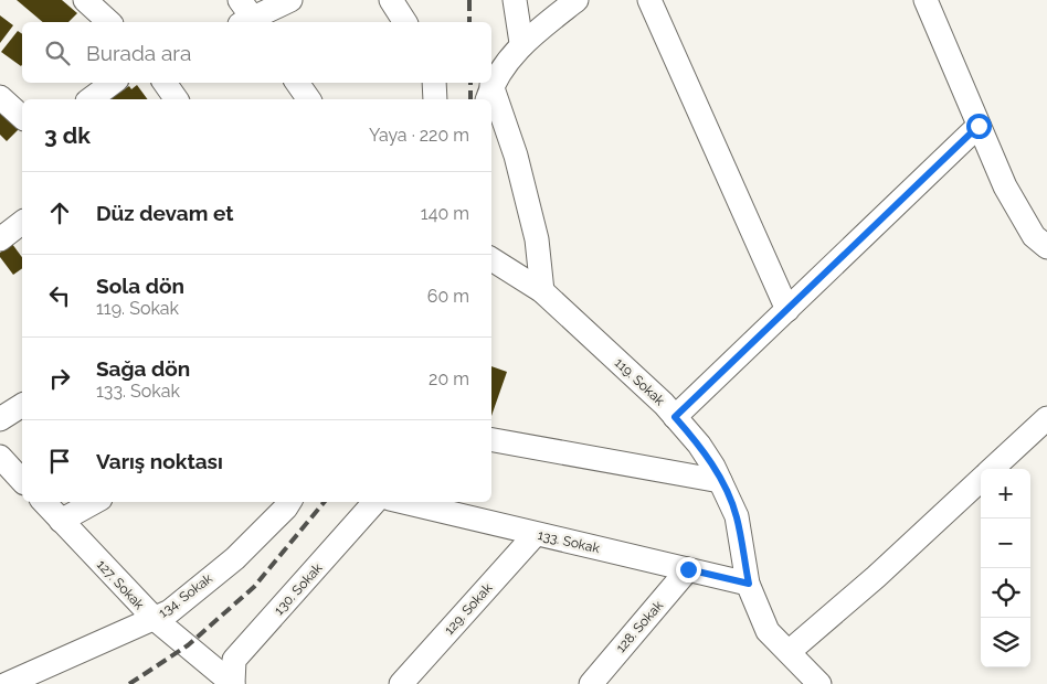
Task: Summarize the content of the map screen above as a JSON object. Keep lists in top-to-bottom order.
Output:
{
  "streets": {
    "street": [
      "119. Sokak",
      "133. Sokak",
      "127. Sokak",
      "130. Sokak",
      "134. Sokak",
      "129. Sokak",
      "128. Sokak"
    ]
  },
  "crossings": [
    ["119. Sokak", "133. Sokak"],
    ["133. Sokak", "129. Sokak"],
    ["133. Sokak", "128. Sokak"],
    ["127. Sokak", "130. Sokak"],
    ["127. Sokak", "134. Sokak"]
  ],
  "page": {
    "search": "Burada ara",
    "heading": ["3 dk", "Yaya · 220 m"],
    "list": [
      ["Düz devam et", "140 m"],
      ["Sola dön", "119. Sokak", "60 m"],
      ["Sağa dön", "133. Sokak", "20 m"],
      "Varış noktası"
    ],
    "map_buttons": ["+", "−"]
  }
}
